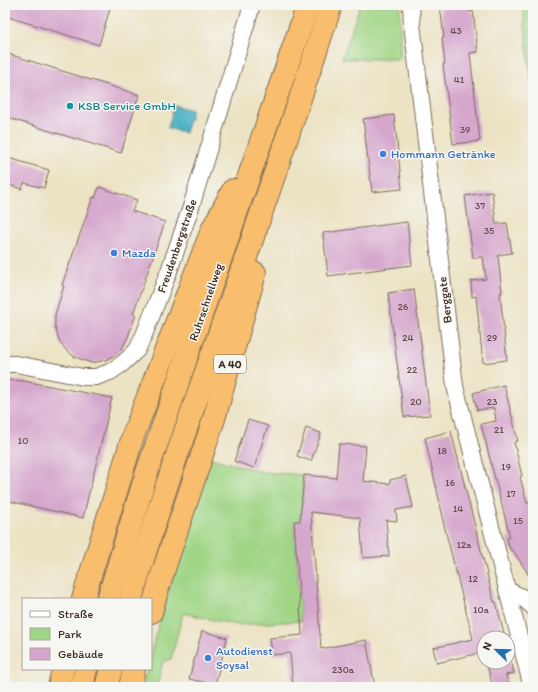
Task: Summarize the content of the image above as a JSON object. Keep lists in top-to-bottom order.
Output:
{
  "streets": {
    "highway": ["Ruhrschnellweg", "A 40"],
    "street": ["Freudenbergstraße", "Berggate"]
  },
  "crossings": [
    ["Ruhrschnellweg", "A 40"]
  ],
  "places": [
    "KSB Service GmbH",
    "Hommann Getränke",
    "Mazda",
    "Autodienst Soysal"
  ],
  "house_numbers": [
    "43",
    "41",
    "39",
    "37",
    "35",
    "26",
    "24",
    "29",
    "22",
    "20",
    "23",
    "21",
    "10",
    "18",
    "19",
    "16",
    "17",
    "14",
    "15",
    "12a",
    "12",
    "10a",
    "230a"
  ],
  "legend": ["Straße", "Park", "Gebäude"],
  "north": "top left"
}
